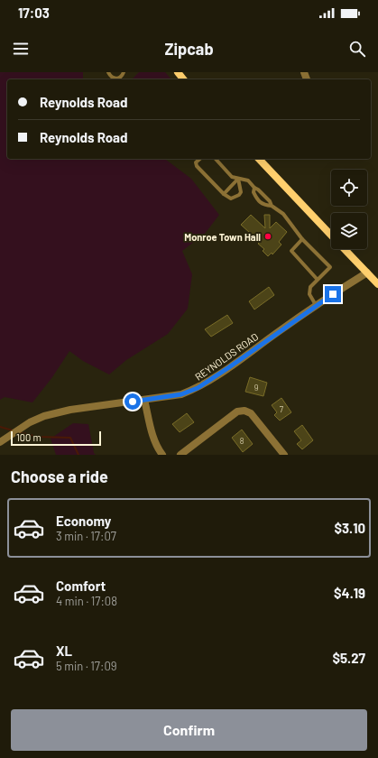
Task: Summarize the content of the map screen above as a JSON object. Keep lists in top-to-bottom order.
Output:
{
  "streets": {
    "street": ["REYNOLDS ROAD"]
  },
  "places": ["Monroe Town Hall"],
  "house_numbers": ["9", "7", "8"],
  "scale_bar": "100 m",
  "page": {
    "status": "17:03",
    "header": "Zipcab",
    "banner": ["Reynolds Road", "Reynolds Road"],
    "scale": "100 m",
    "heading": "Choose a ride",
    "list": [
      {
        "name": "Economy",
        "note": "3 min · 17:07",
        "value": "$3.10"
      },
      {
        "name": "Comfort",
        "note": "4 min · 17:08",
        "value": "$4.19"
      },
      {
        "name": "XL",
        "note": "5 min · 17:09",
        "value": "$5.27"
      }
    ],
    "buttons": "Confirm"
  }
}
